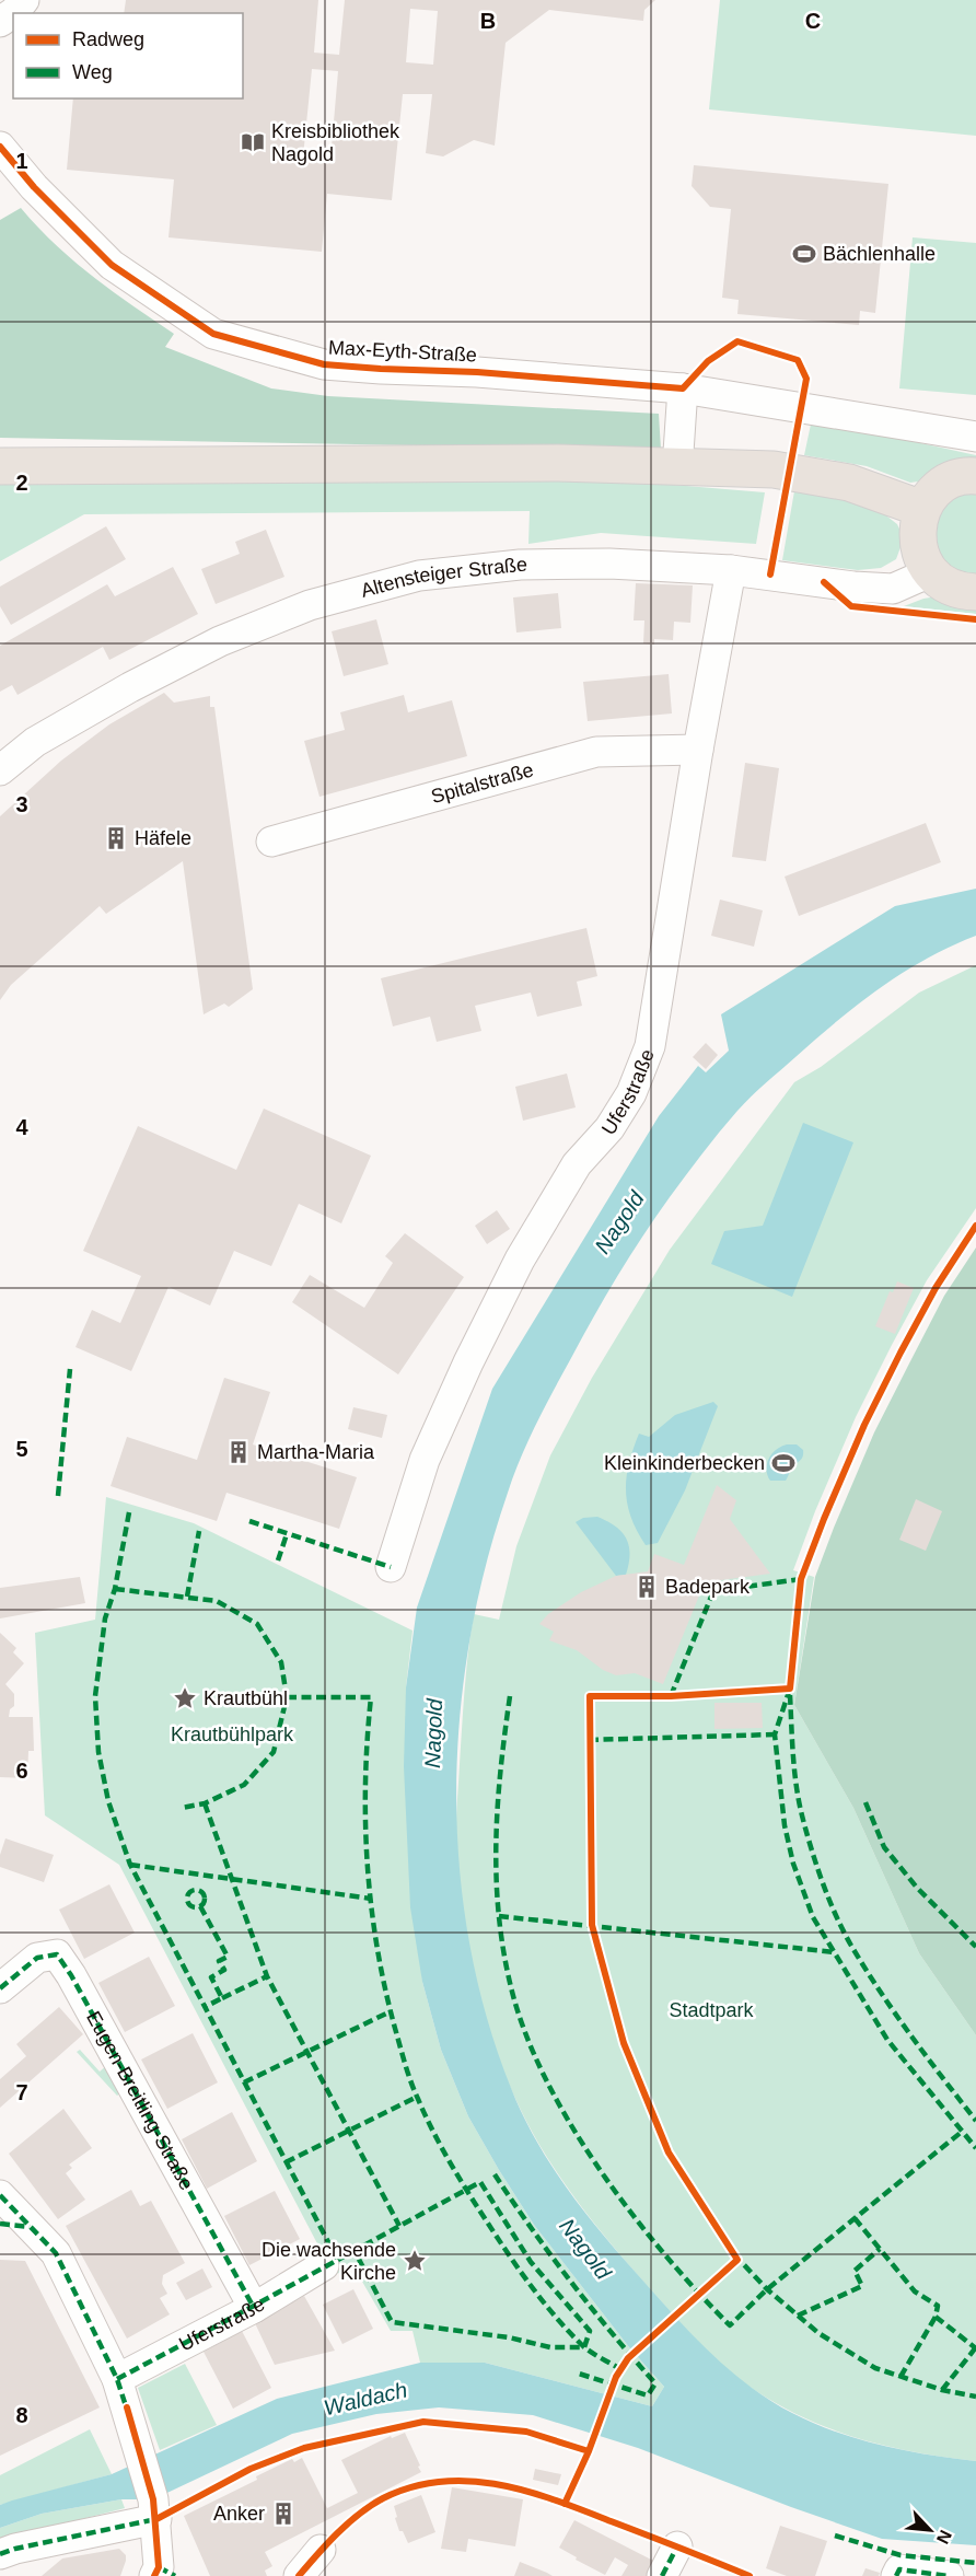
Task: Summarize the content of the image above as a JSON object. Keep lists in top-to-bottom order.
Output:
{
  "streets": {
    "street": [
      "Max-Eyth-Straße",
      "Altensteiger Straße",
      "Spitalstraße",
      "Uferstraße",
      "Eugen-Breitling-Straße"
    ]
  },
  "crossings": [
    ["Altensteiger Straße", "Uferstraße"],
    ["Spitalstraße", "Uferstraße"],
    ["Uferstraße", "Eugen-Breitling-Straße"]
  ],
  "water": ["Nagold", "Waldach"],
  "parks": ["Krautbühlpark", "Stadtpark"],
  "places": {
    "library": ["Kreisbibliothek Nagold"],
    "sports": ["Bächlenhalle", "Kleinkinderbecken"],
    "building": [
      "Häfele",
      "Martha-Maria",
      "Badepark",
      "Anker"
    ],
    "place": ["Krautbühl", "Die wachsende Kirche"]
  },
  "legend": ["Radweg", "Weg"],
  "north": "bottom right",
  "grid": {
    "columns": ["B", "C"],
    "rows": [
      "1",
      "2",
      "3",
      "4",
      "5",
      "6",
      "7",
      "8"
    ]
  }
}
